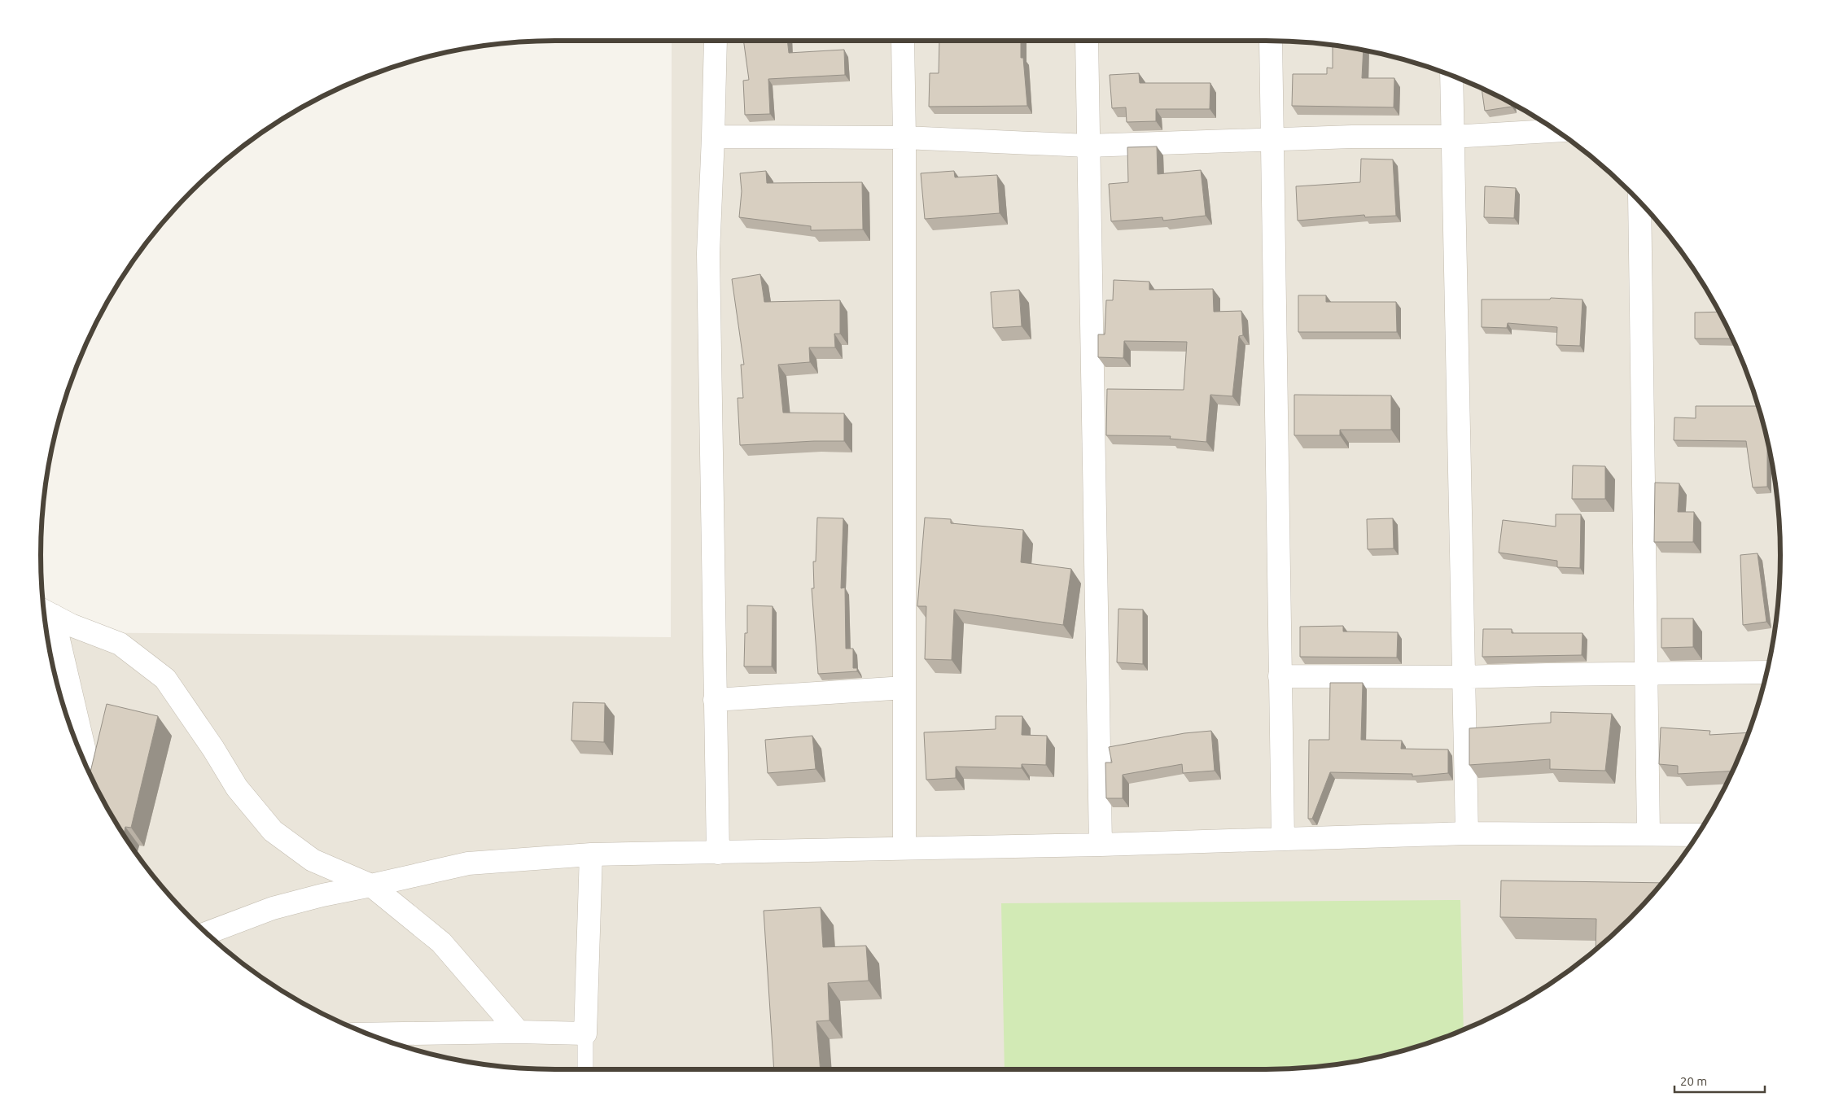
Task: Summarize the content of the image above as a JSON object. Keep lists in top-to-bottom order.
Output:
{
  "scale_bar": "20 m"
}
